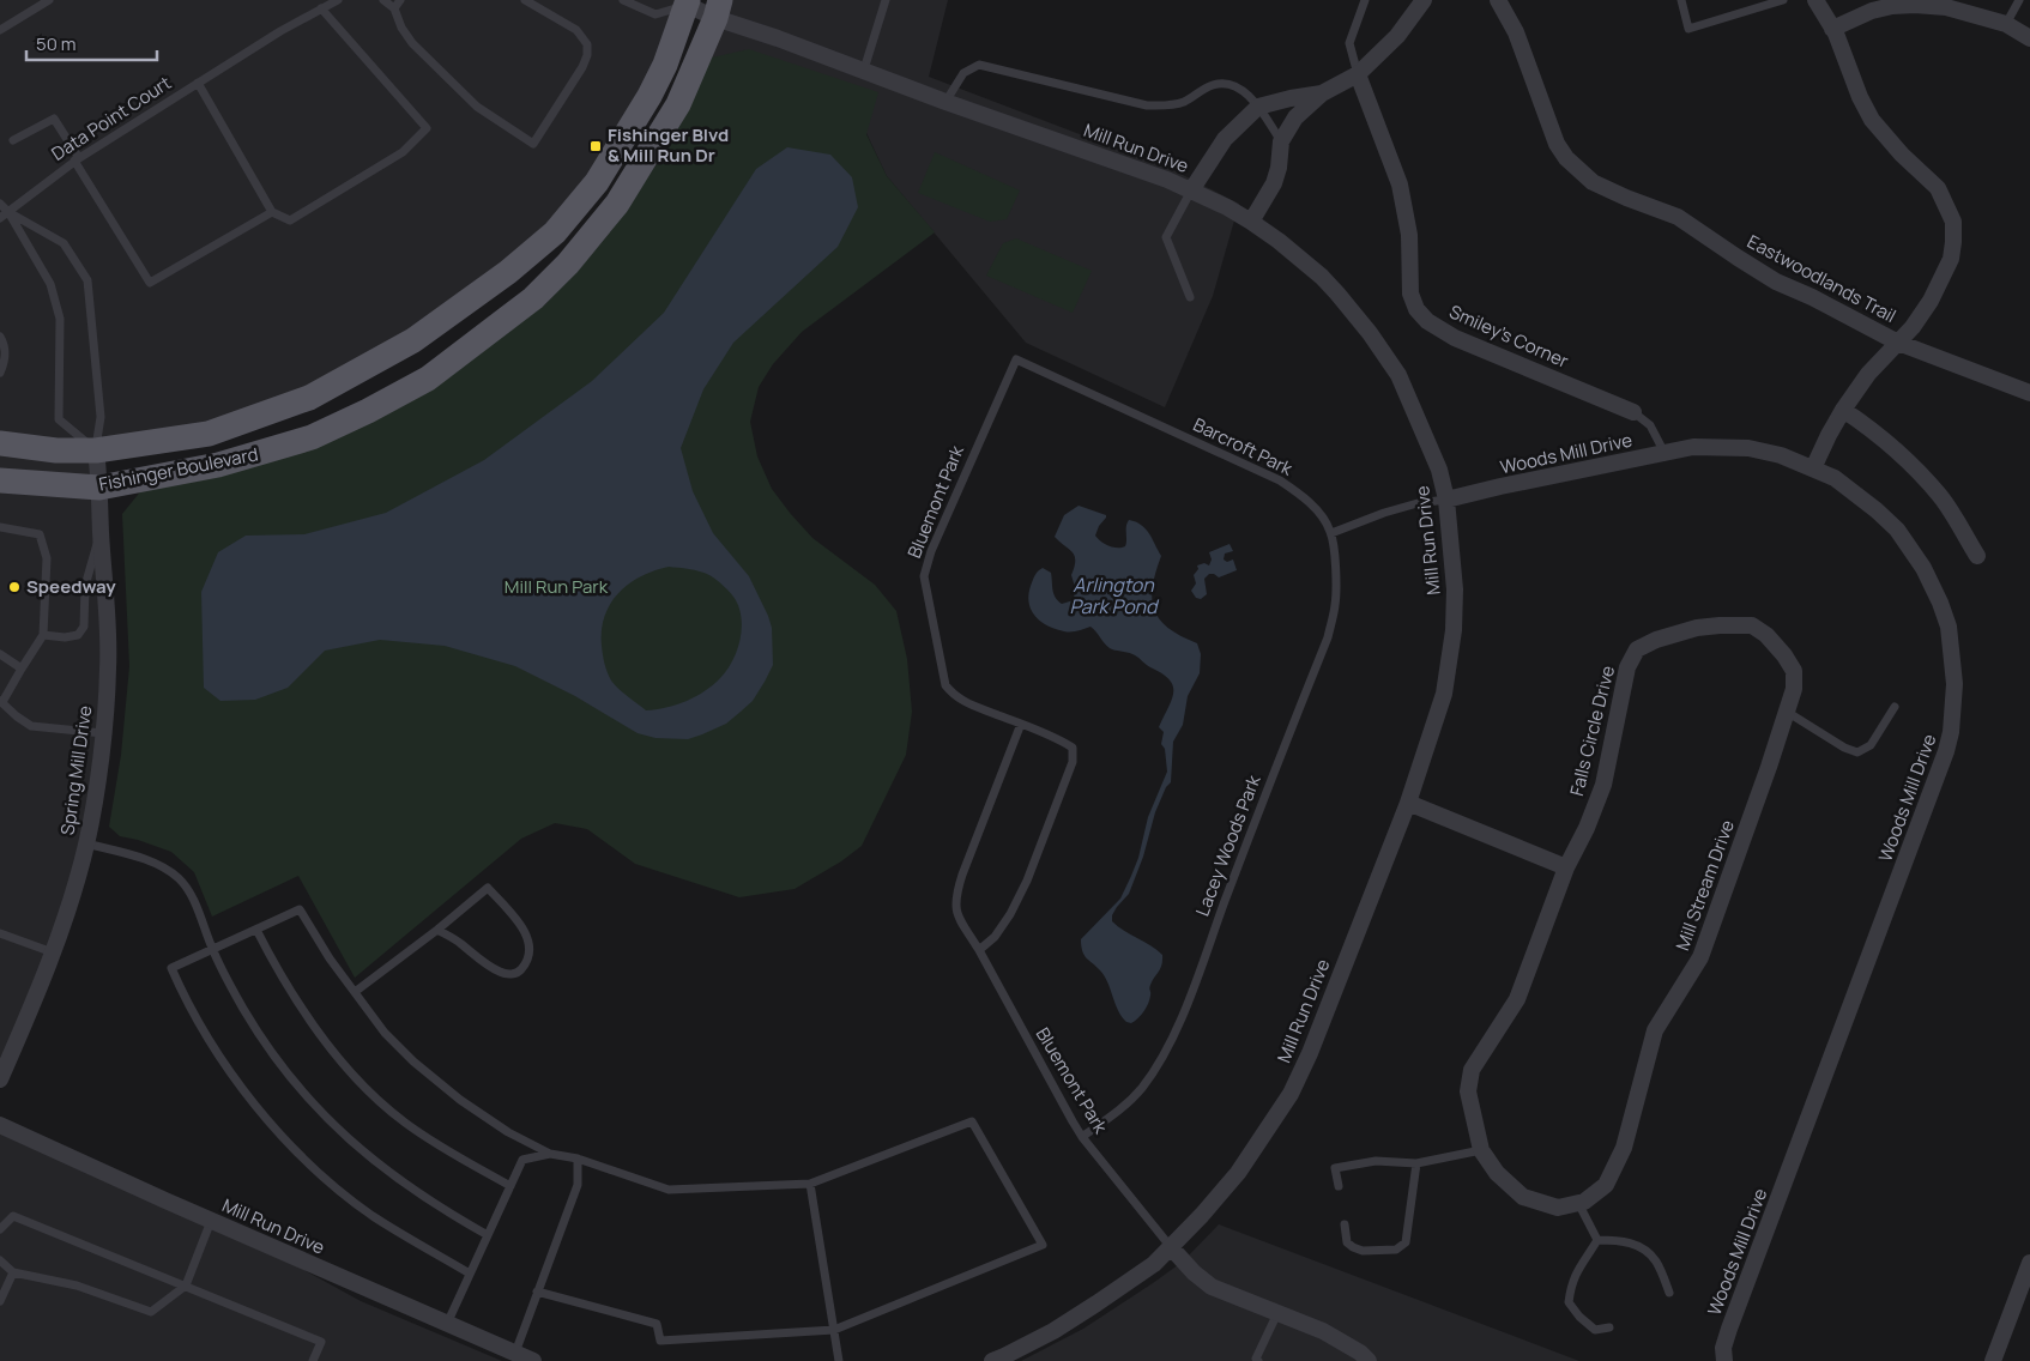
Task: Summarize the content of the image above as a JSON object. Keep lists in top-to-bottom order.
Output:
{
  "streets": {
    "main road": ["Fishinger Boulevard"],
    "street": [
      "Mill Run Drive",
      "Eastwoodlands Trail",
      "Smiley's Corner",
      "Woods Mill Drive",
      "Falls Circle Drive",
      "Spring Mill Drive",
      "Mill Stream Drive"
    ],
    "lane": [
      "Data Point Court",
      "Barcroft Park",
      "Bluemont Park",
      "Lacey Woods Park"
    ]
  },
  "crossings": [
    ["Mill Run Drive", "Woods Mill Drive"],
    ["Mill Run Drive", "Fishinger Boulevard"],
    ["Mill Run Drive", "Bluemont Park"],
    ["Smiley's Corner", "Woods Mill Drive"],
    ["Barcroft Park", "Bluemont Park"],
    ["Barcroft Park", "Lacey Woods Park"],
    ["Fishinger Boulevard", "Spring Mill Drive"],
    ["Bluemont Park", "Lacey Woods Park"],
    ["Falls Circle Drive", "Mill Stream Drive"]
  ],
  "water": ["Arlington Park Pond"],
  "parks": ["Mill Run Park"],
  "places": {
    "transit": ["Fishinger Blvd & Mill Run Dr"],
    "other": ["Speedway"]
  },
  "scale_bar": "50 m"
}
